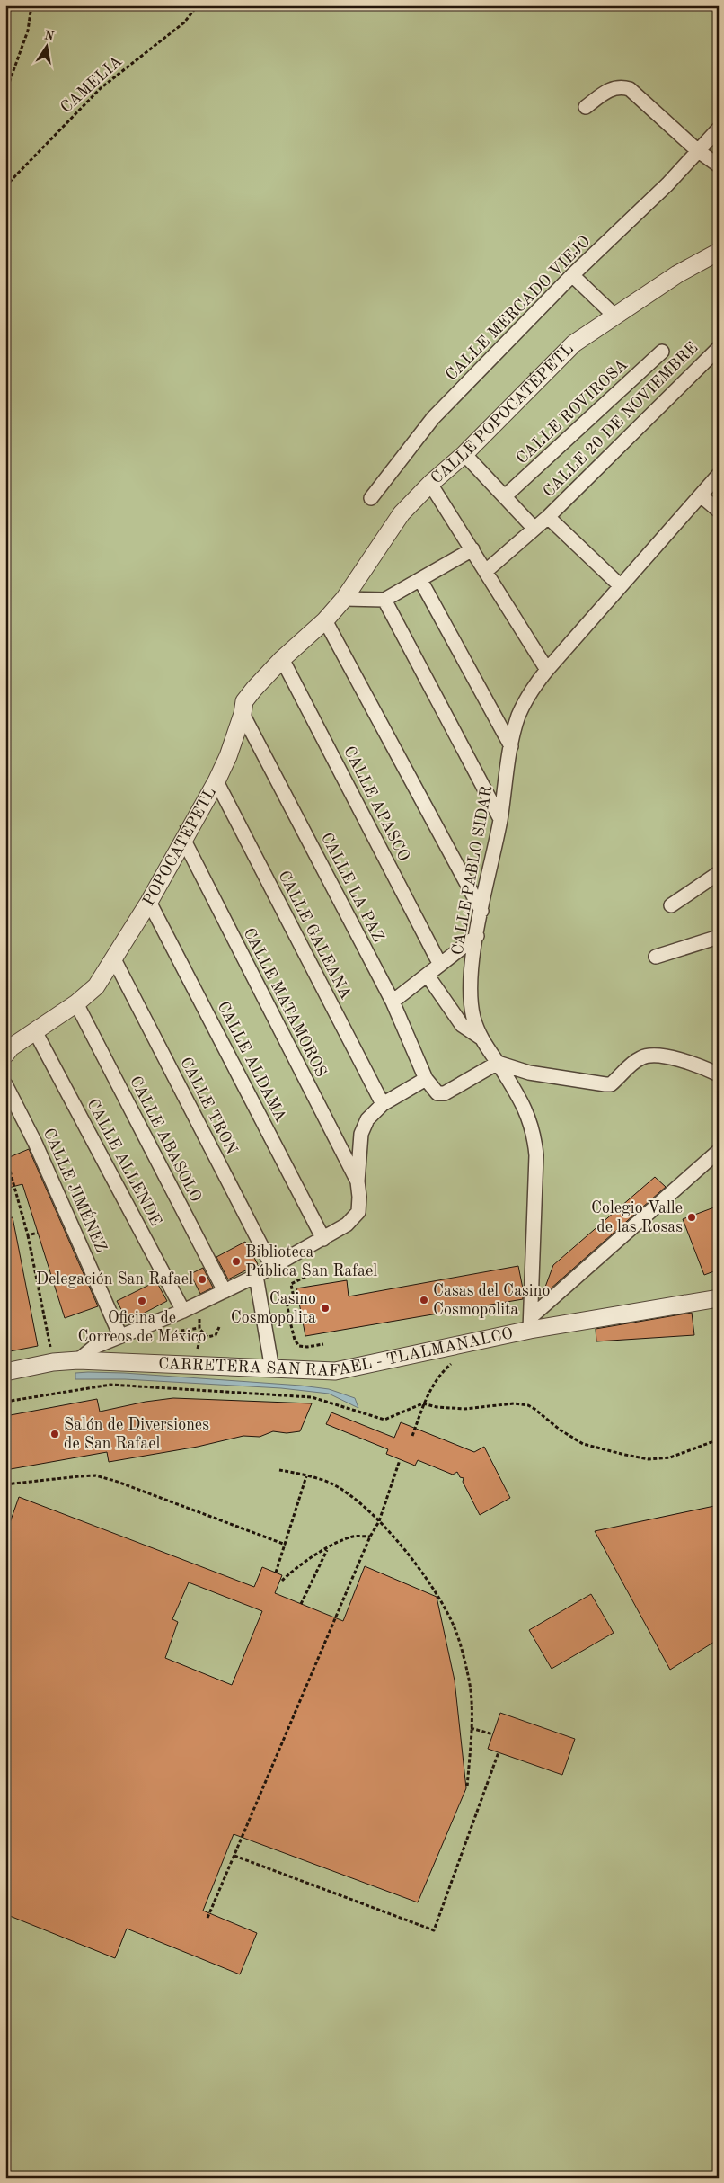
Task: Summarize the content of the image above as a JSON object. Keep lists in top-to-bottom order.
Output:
{
  "streets": {
    "street": [
      "CALLE MERCADO VIEJO",
      "CALLE ROVIROSA",
      "CALLE POPOCATÉPETL",
      "CALLE 20 DE NOVIEMBRE",
      "CALLE APASCO",
      "POPOCATÉPETL",
      "CALLE PABLO SIDAR",
      "CALLE LA PAZ",
      "CALLE GALEANA",
      "CALLE MATAMOROS",
      "CALLE ALDAMA",
      "CALLE TRON",
      "CALLE ABASOLO",
      "CALLE ALLENDE",
      "CALLE JIMÉNEZ",
      "CARRETERA SAN RAFAEL - TLALMANALCO"
    ],
    "path": ["CAMELIA"]
  },
  "crossings": [
    ["CALLE POPOCATÉPETL", "POPOCATÉPETL"],
    ["CALLE APASCO", "POPOCATÉPETL"],
    ["POPOCATÉPETL", "CALLE LA PAZ"],
    ["POPOCATÉPETL", "CALLE GALEANA"],
    ["POPOCATÉPETL", "CALLE MATAMOROS"],
    ["POPOCATÉPETL", "CALLE ALDAMA"],
    ["POPOCATÉPETL", "CALLE TRON"],
    ["POPOCATÉPETL", "CALLE ABASOLO"],
    ["POPOCATÉPETL", "CALLE ALLENDE"],
    ["CALLE PABLO SIDAR", "CARRETERA SAN RAFAEL - TLALMANALCO"]
  ],
  "places": [
    "Colegio Valle de las Rosas",
    "Biblioteca Pública San Rafael",
    "Delegación San Rafael",
    "Casas del Casino Cosmopolita",
    "Oficina de Correos de México",
    "Casino Cosmopolita",
    "Salón de Diversiones de San Rafael"
  ],
  "north": "top"
}
